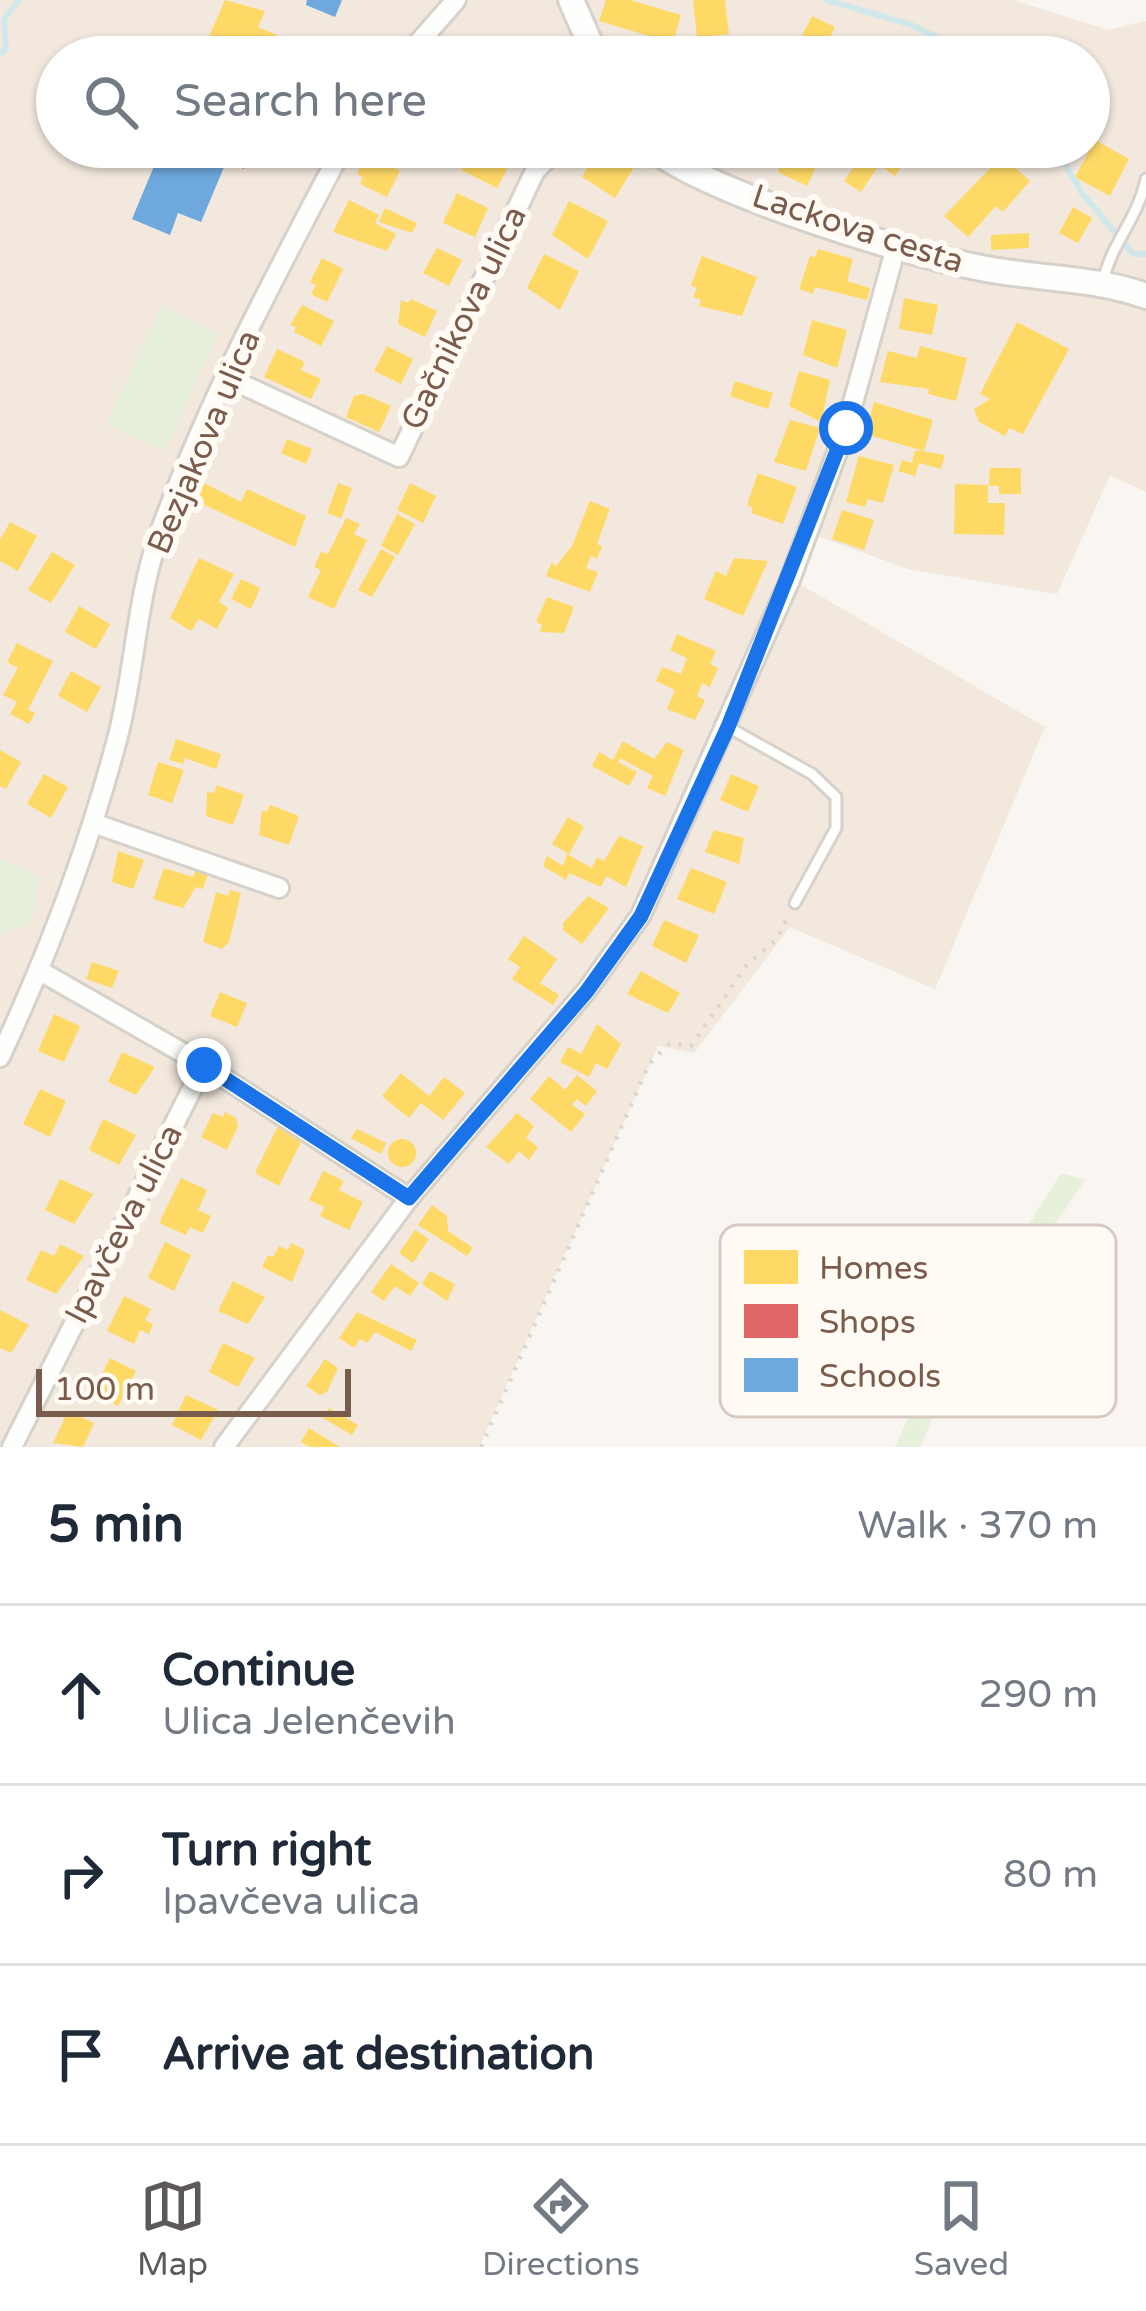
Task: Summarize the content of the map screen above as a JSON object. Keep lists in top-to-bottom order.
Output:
{
  "streets": {
    "street": [
      "Lackova cesta",
      "Gačnikova ulica",
      "Bezjakova ulica",
      "Ipavčeva ulica"
    ]
  },
  "crossings": [
    ["Gačnikova ulica", "Bezjakova ulica"]
  ],
  "legend": ["Homes", "Shops", "Schools"],
  "scale_bar": "100 m",
  "page": {
    "search": "Search here",
    "scale": "100 m",
    "heading": ["5 min", "Walk · 370 m"],
    "list": [
      ["Continue", "Ulica Jelenčevih", "290 m"],
      ["Turn right", "Ipavčeva ulica", "80 m"],
      "Arrive at destination"
    ],
    "nav": ["Map", "Directions", "Saved"]
  }
}
